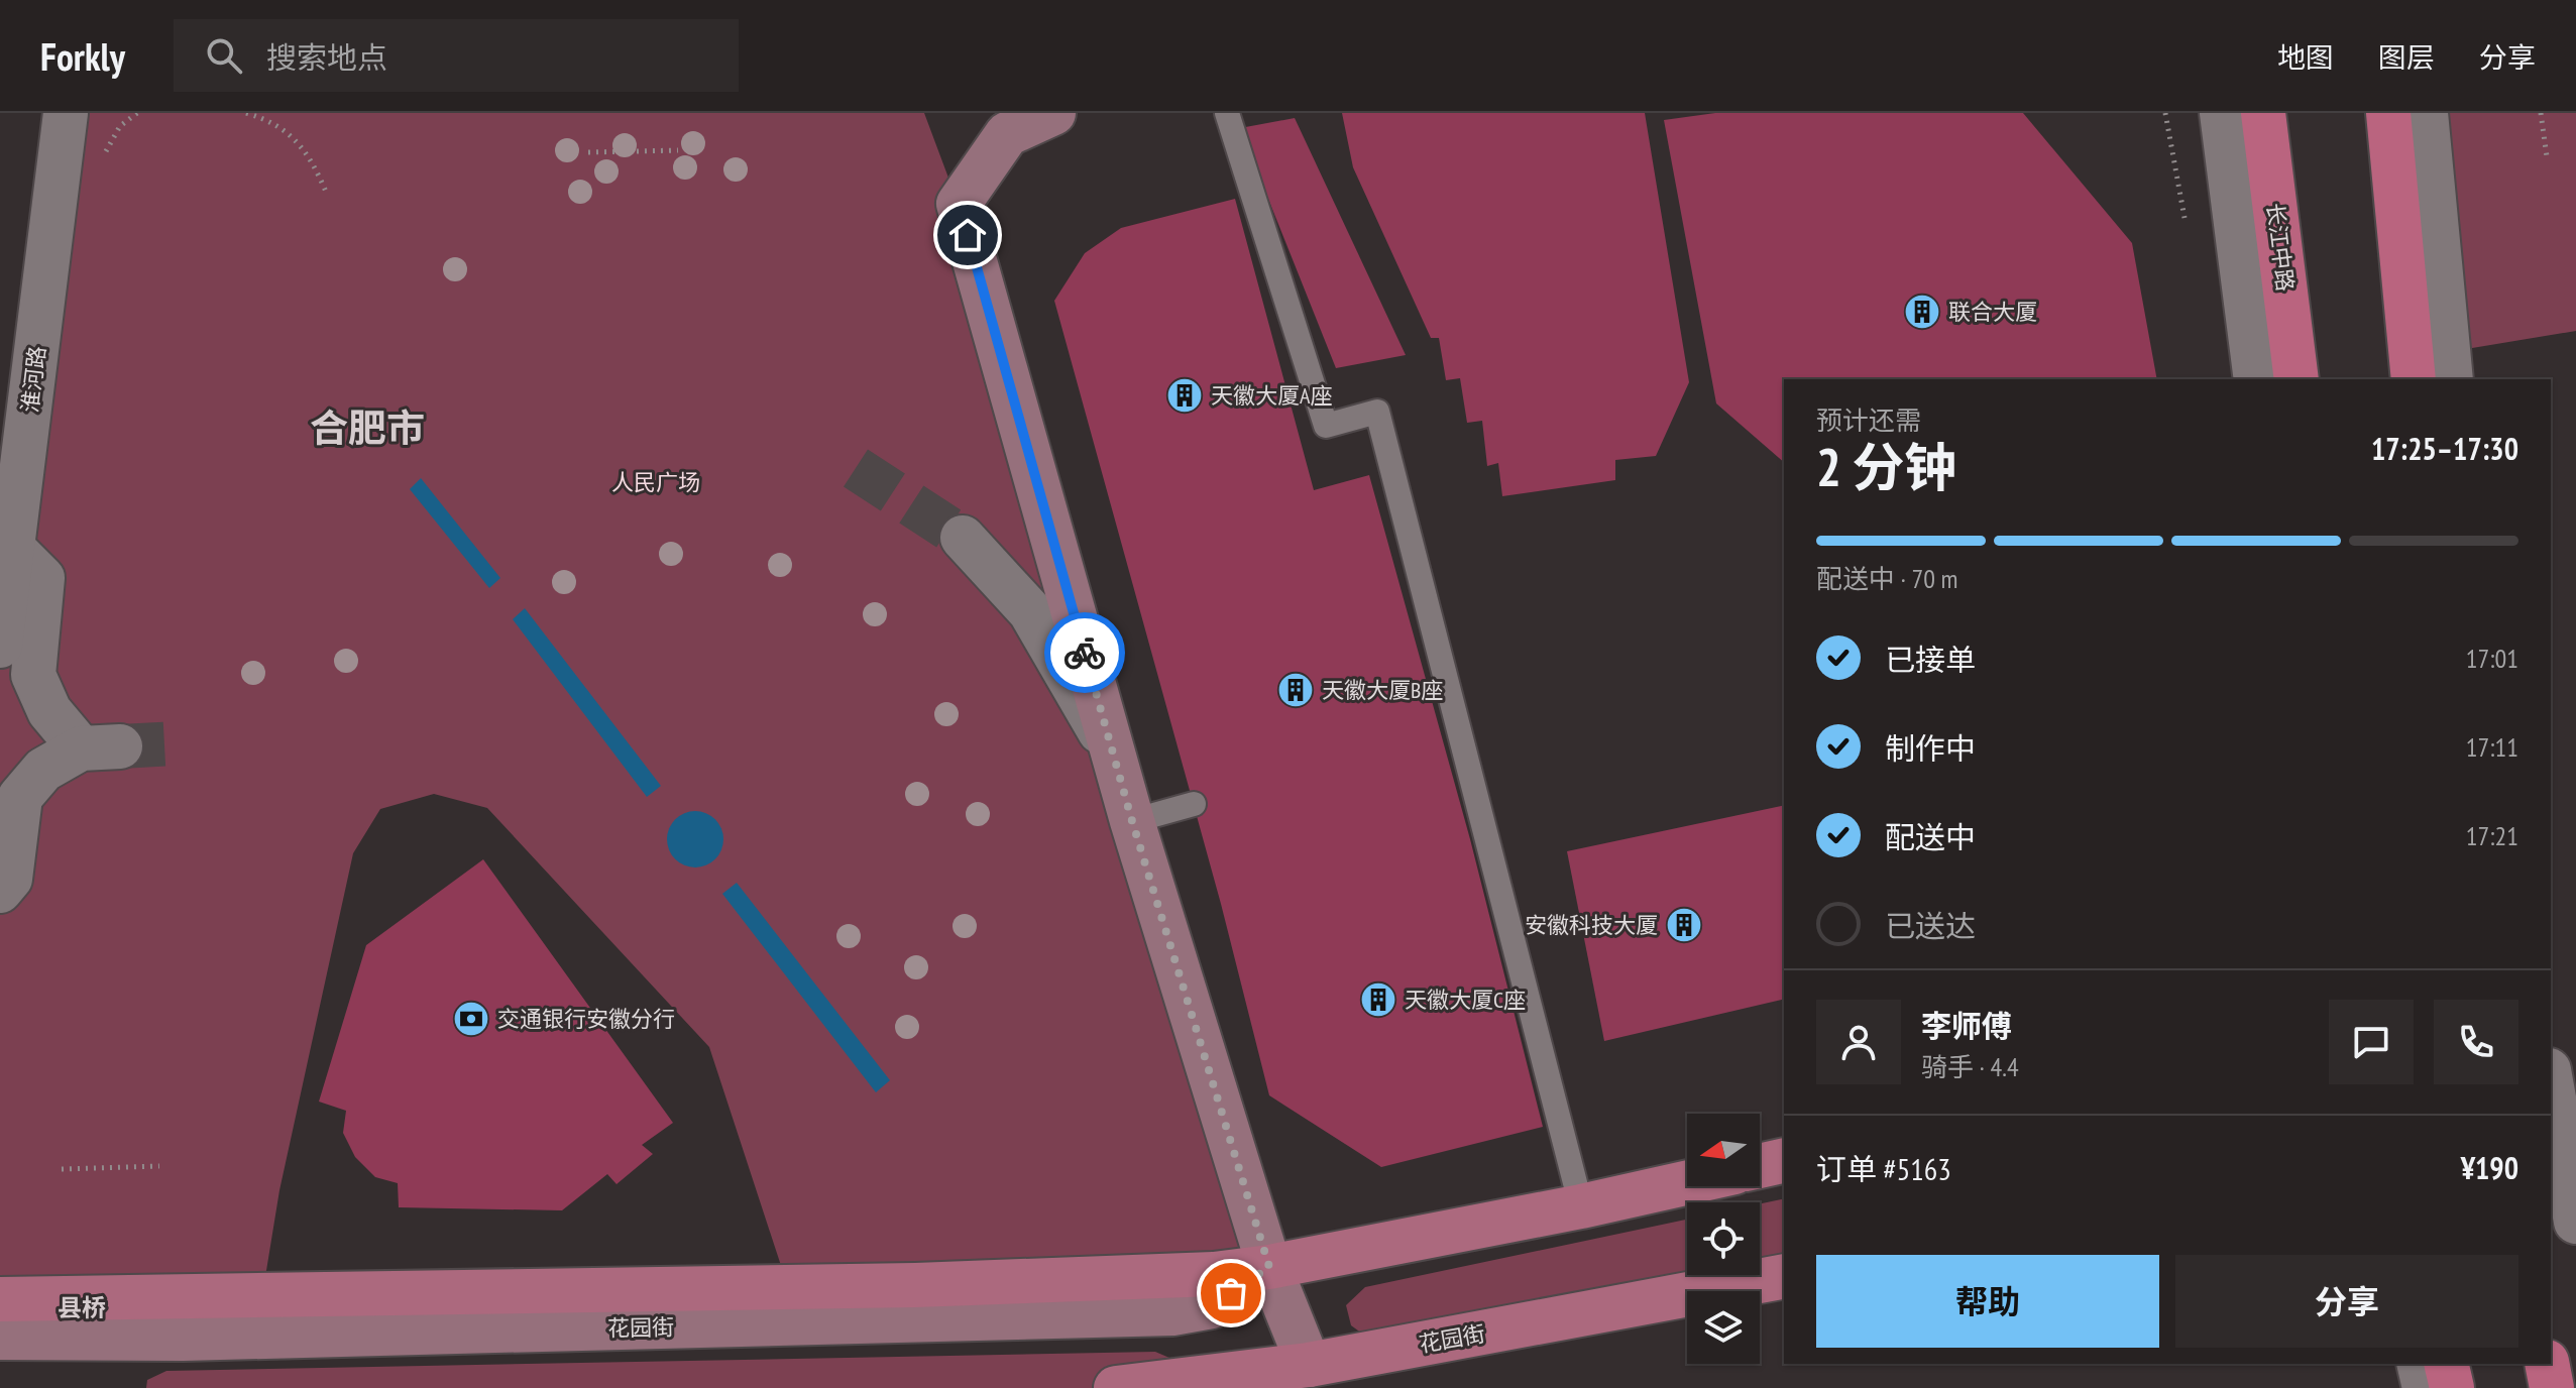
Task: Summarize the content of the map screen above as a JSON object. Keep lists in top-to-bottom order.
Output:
{
  "streets": {
    "highway": ["长江中路"],
    "main road": ["花园街"],
    "street": ["淮河路"]
  },
  "districts": ["合肥市", "县桥"],
  "parks": ["人民广场"],
  "places": {
    "building": [
      "联合大厦",
      "天徽大厦A座",
      "天徽大厦B座",
      "安徽科技大厦",
      "天徽大厦C座"
    ],
    "bank": ["交通银行安徽分行"]
  },
  "north": "left",
  "page": {
    "header": "Forkly",
    "search": "搜索地点",
    "nav": ["地图", "图层", "分享"],
    "heading": ["2 分钟", "预计还需", "17:25–17:30"],
    "panel": [
      "李师傅",
      "骑手 · 4.4",
      "订单 #5163",
      "¥190"
    ],
    "bar": "配送中 · 70 m",
    "list": [
      ["已接单", "17:01"],
      ["制作中", "17:11"],
      ["配送中", "17:21"],
      "已送达"
    ],
    "buttons": ["帮助", "分享"]
  }
}
